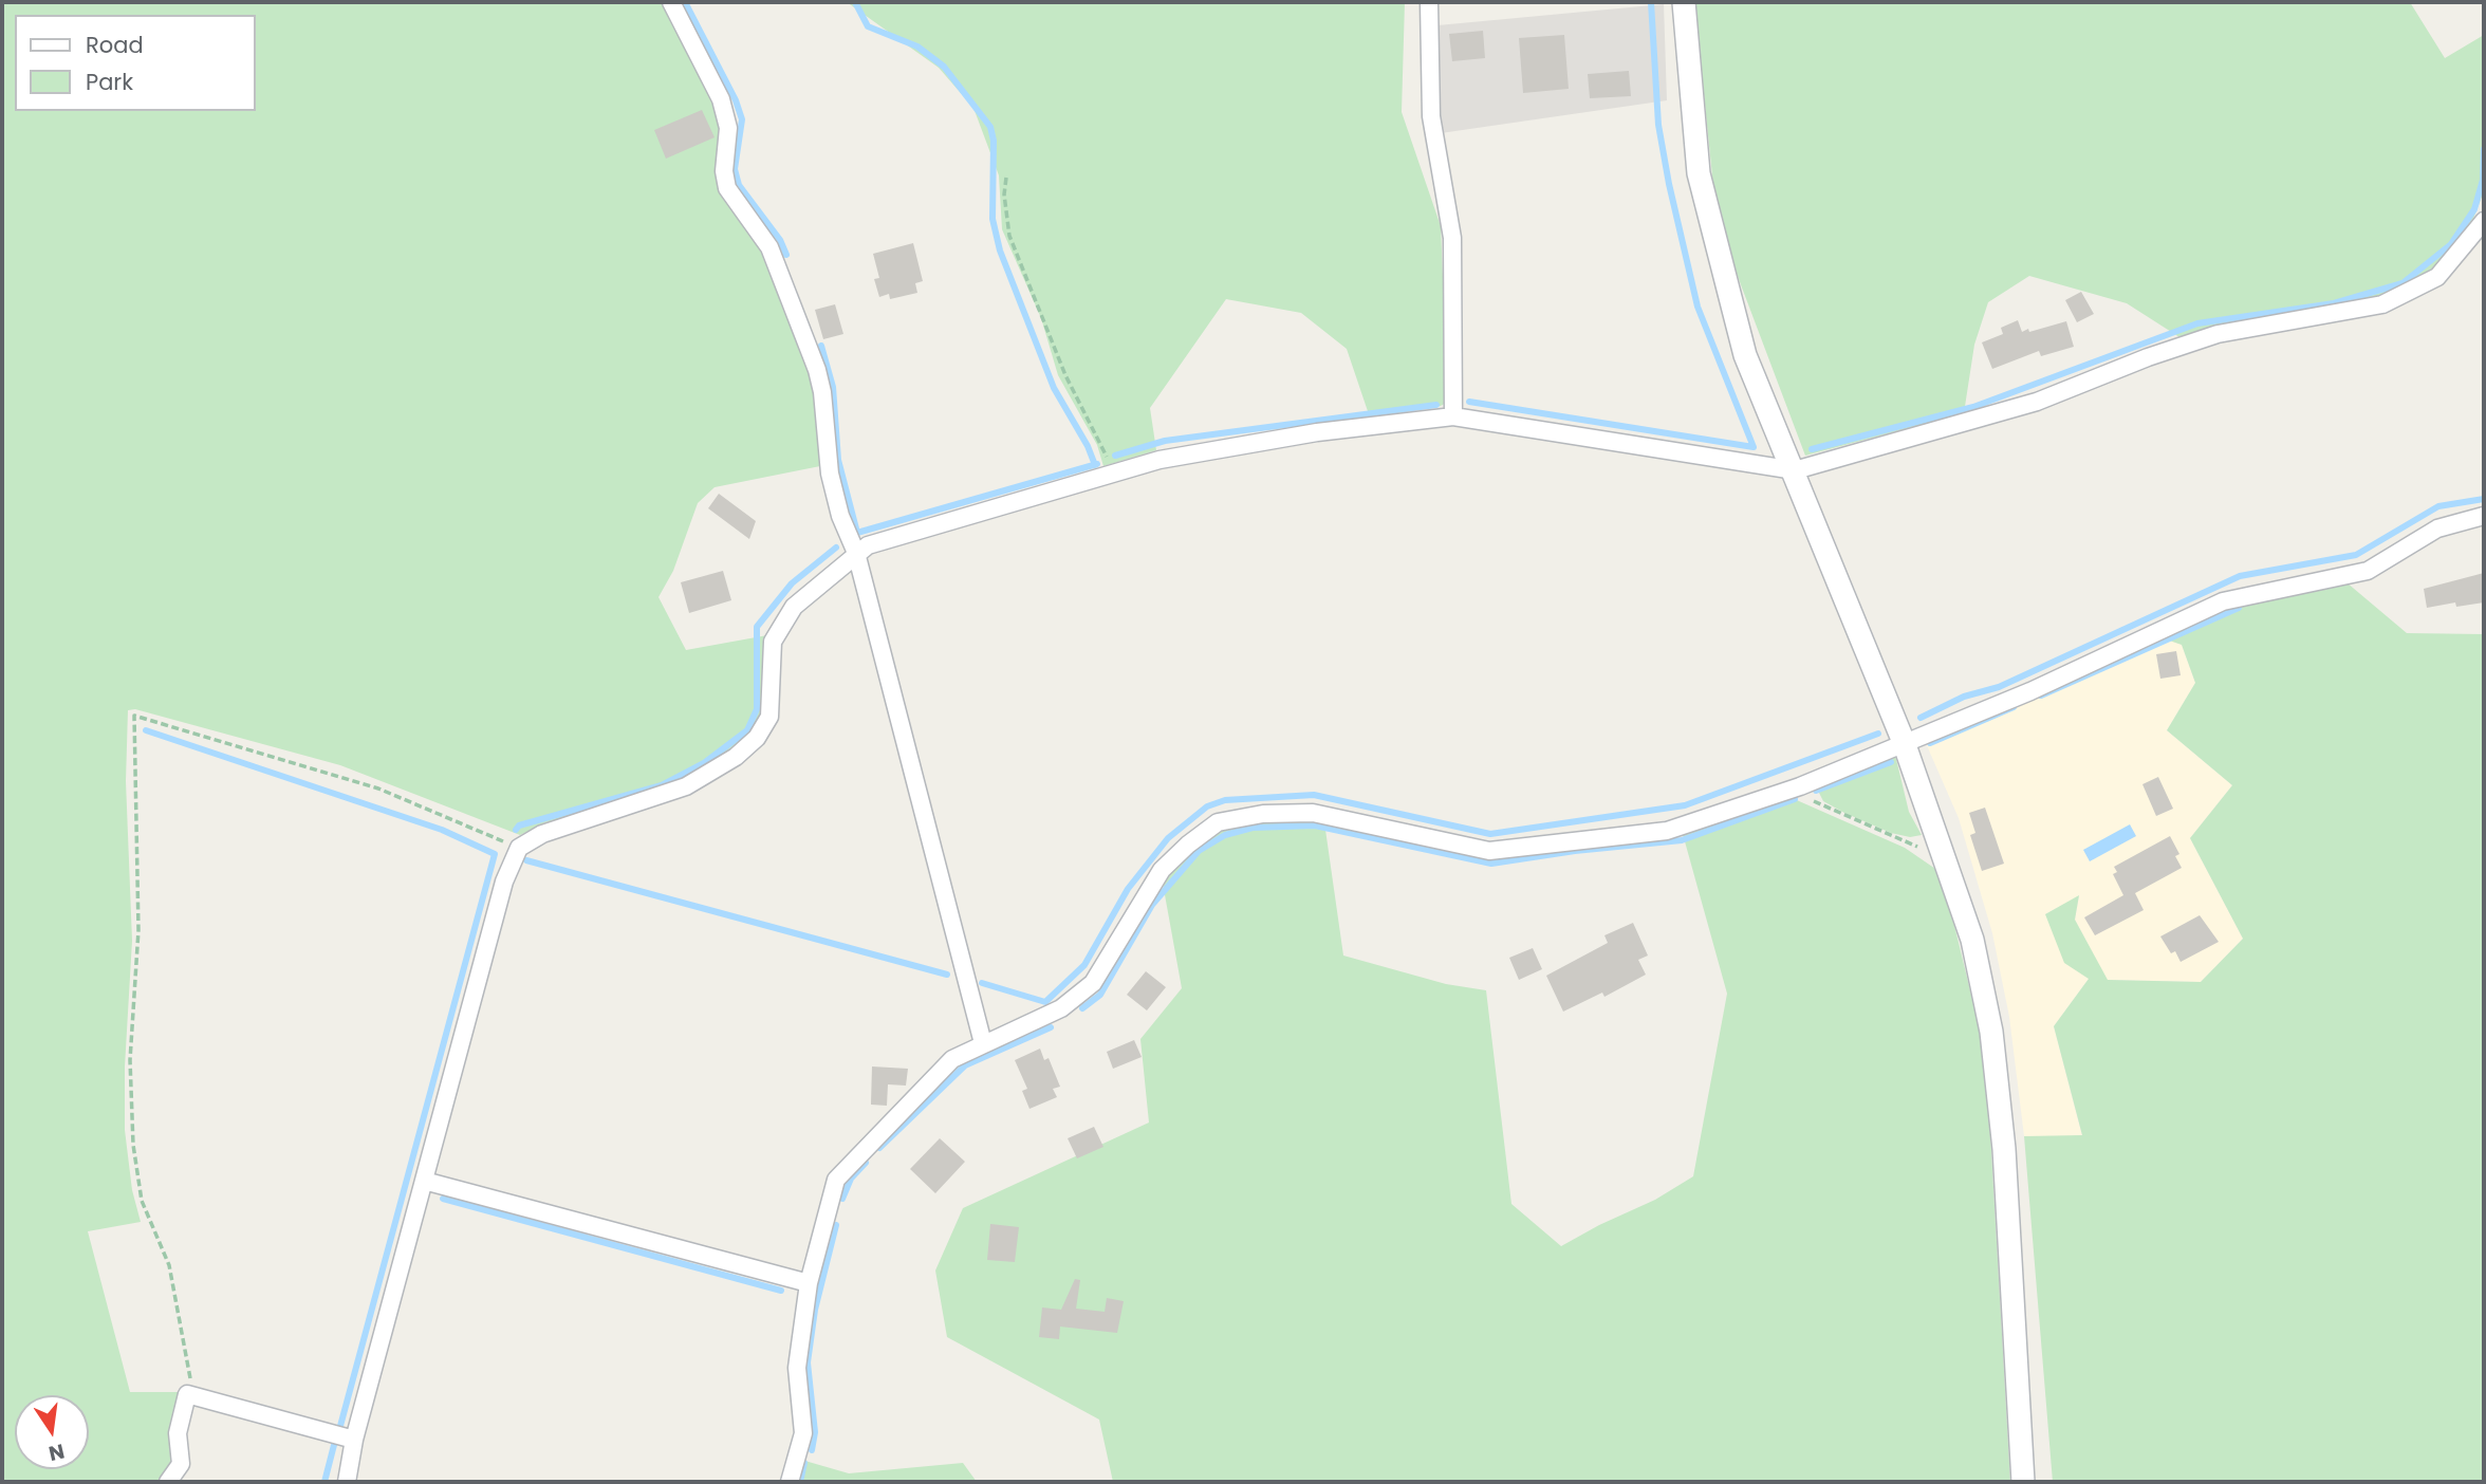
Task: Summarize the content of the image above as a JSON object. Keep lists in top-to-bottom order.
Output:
{
  "legend": ["Road", "Park"],
  "north": "bottom"
}
